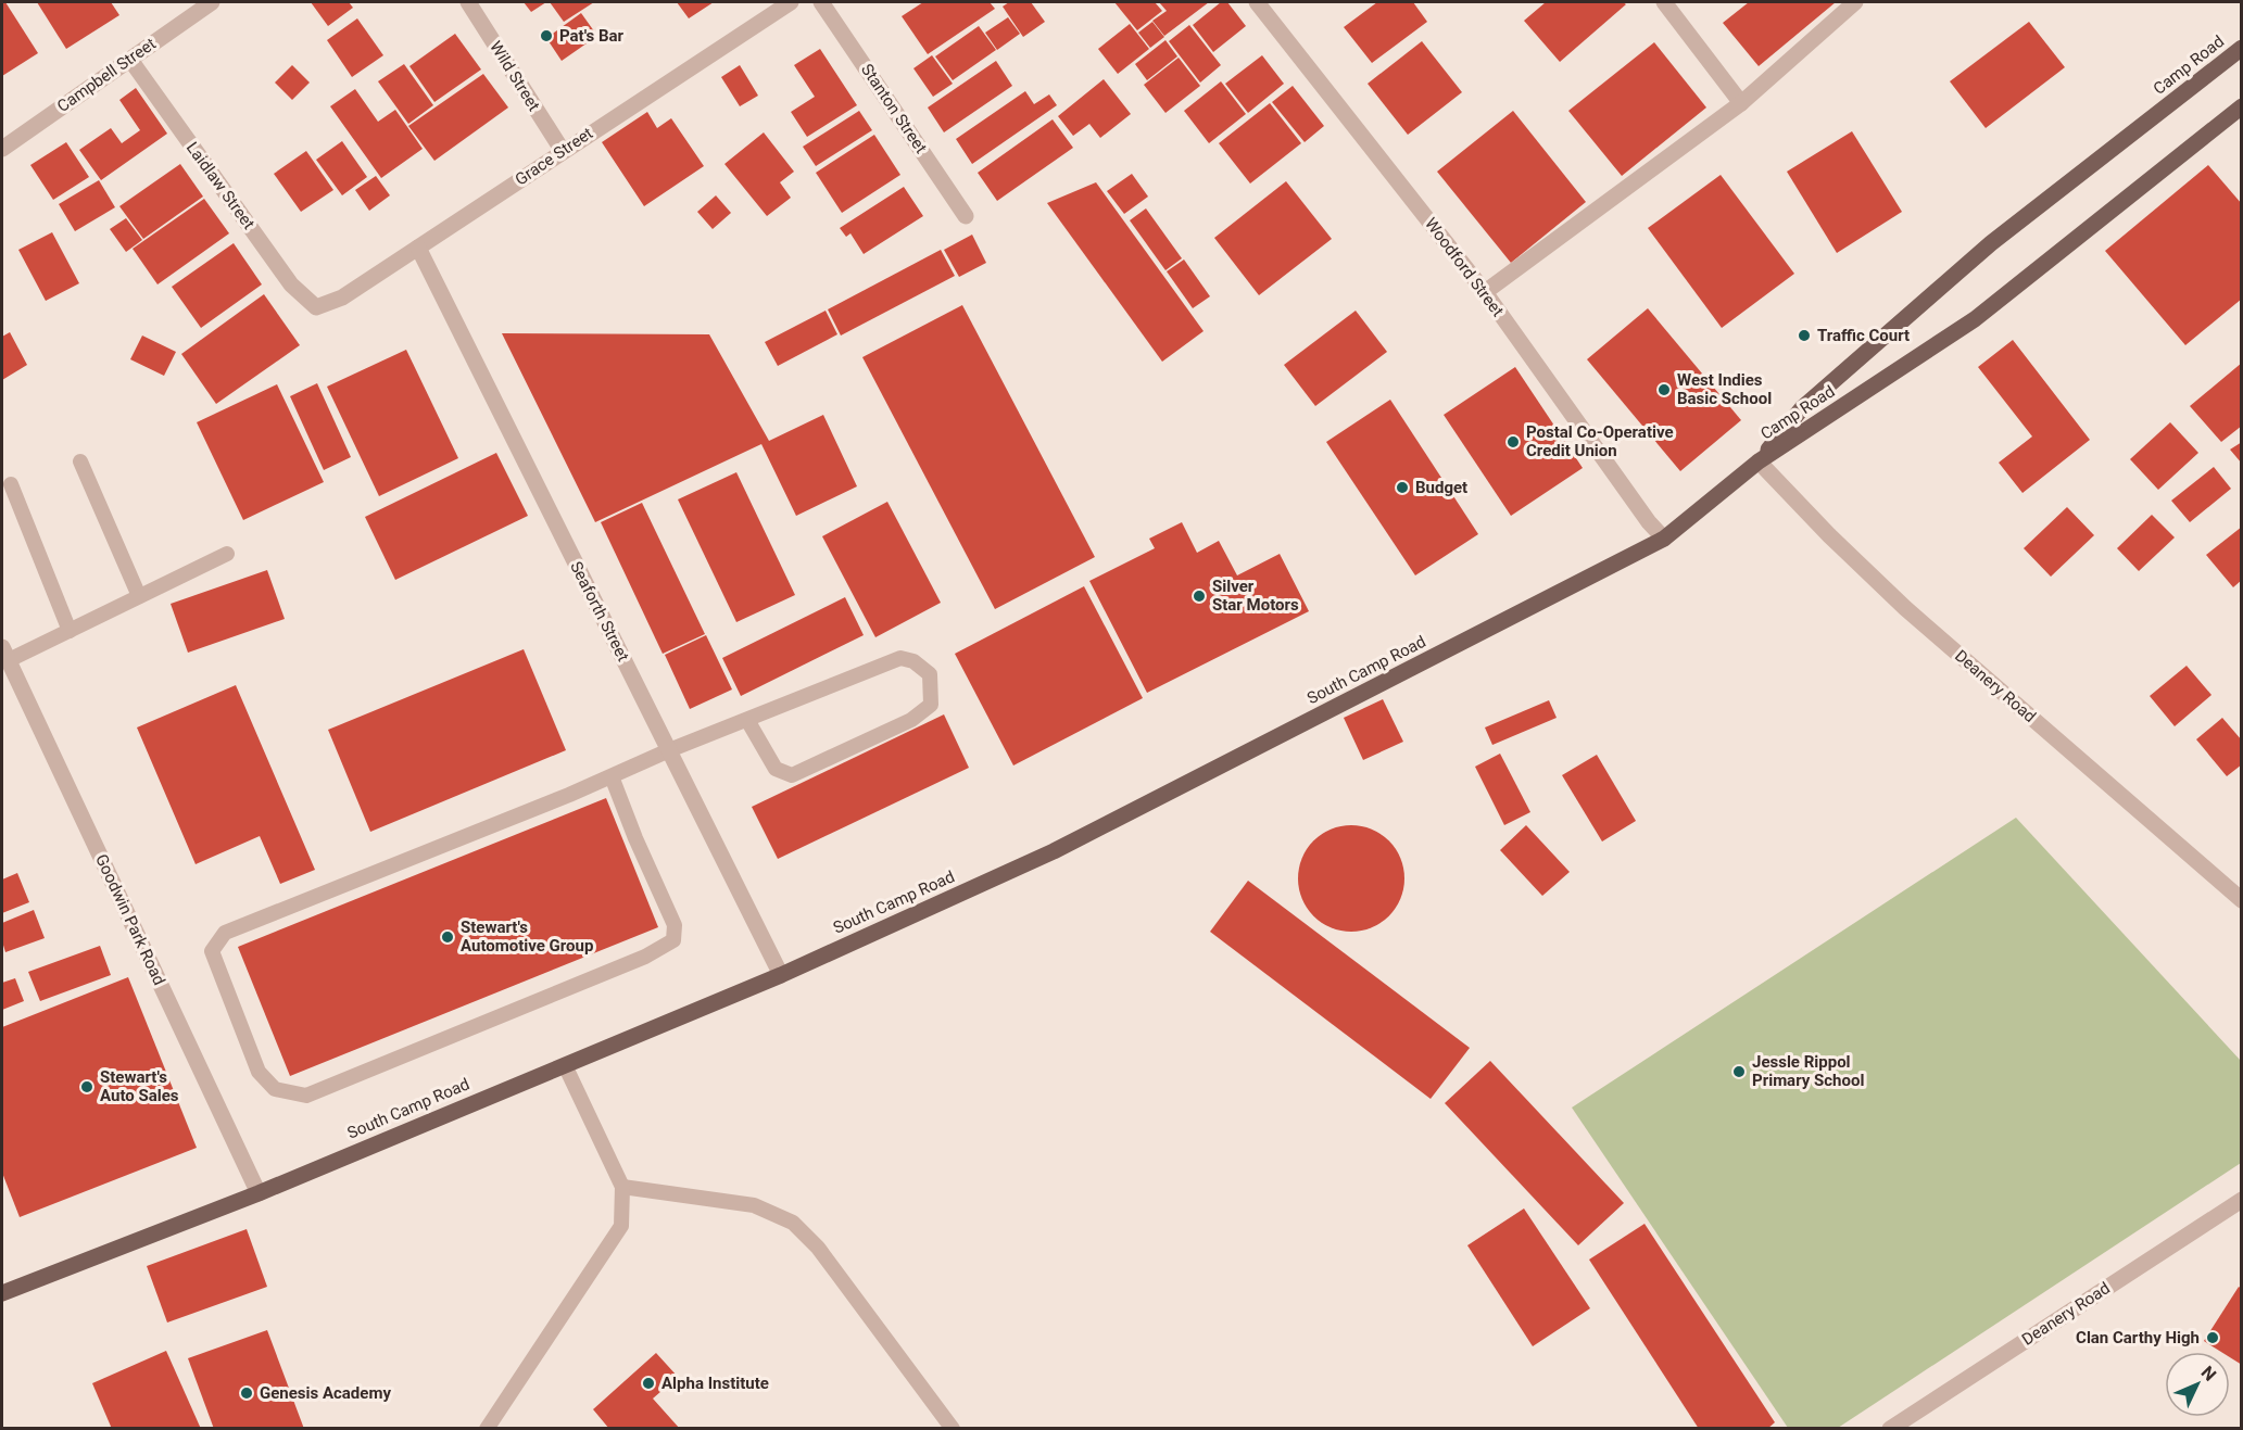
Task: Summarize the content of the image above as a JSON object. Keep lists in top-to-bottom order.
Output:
{
  "streets": {
    "main road": ["Camp Road", "South Camp Road"],
    "street": [
      "Campbell Street",
      "Wild Street",
      "Stanton Street",
      "Grace Street",
      "Laidlaw Street",
      "Woodford Street",
      "Seaforth Street",
      "Deanery Road",
      "Goodwin Park Road"
    ]
  },
  "crossings": [
    ["Camp Road", "South Camp Road"],
    ["Camp Road", "Deanery Road"],
    ["Campbell Street", "Laidlaw Street"],
    ["Wild Street", "Grace Street"],
    ["Grace Street", "Laidlaw Street"],
    ["Grace Street", "Seaforth Street"],
    ["Woodford Street", "South Camp Road"],
    ["Seaforth Street", "South Camp Road"],
    ["South Camp Road", "Deanery Road"],
    ["South Camp Road", "Goodwin Park Road"]
  ],
  "places": [
    "Pat's Bar",
    "Traffic Court",
    "West Indies Basic School",
    "Postal Co-Operative Credit Union",
    "Budget",
    "Silver Star Motors",
    "Stewart's Automotive Group",
    "Jessle Rippol Primary School",
    "Stewart's Auto Sales",
    "Clan Carthy High",
    "Alpha Institute",
    "Genesis Academy"
  ],
  "north": "top right"
}
